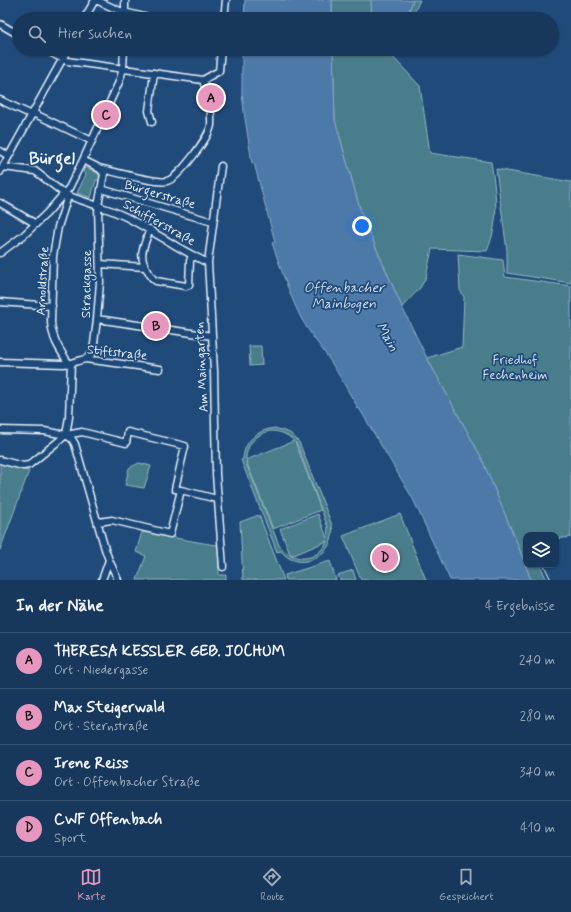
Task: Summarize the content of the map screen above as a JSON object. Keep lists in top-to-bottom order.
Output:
{
  "streets": {
    "street": [
      "Bürgerstraße",
      "Schifferstraße",
      "Arnoldstraße",
      "Strackgasse",
      "Stiftstraße",
      "Am Maingarten"
    ]
  },
  "crossings": [
    ["Bürgerstraße", "Strackgasse"],
    ["Bürgerstraße", "Am Maingarten"],
    ["Schifferstraße", "Arnoldstraße"],
    ["Schifferstraße", "Strackgasse"],
    ["Schifferstraße", "Am Maingarten"],
    ["Arnoldstraße", "Stiftstraße"],
    ["Strackgasse", "Stiftstraße"]
  ],
  "districts": ["Bürgel"],
  "water": ["Offenbacher Mainbogen", "Main"],
  "parks": ["Friedhof Fechenheim"],
  "page": {
    "search": "Hier suchen",
    "pins": [
      "A",
      "C",
      "B",
      "D"
    ],
    "heading": ["In der Nähe", "4 Ergebnisse"],
    "list": [
      {
        "mark": "A",
        "name": "THERESA KESSLER GEB. JOCHUM",
        "note": "Ort · Niedergasse",
        "value": "240 m"
      },
      {
        "mark": "B",
        "name": "Max Steigerwald",
        "note": "Ort · Sternstraße",
        "value": "280 m"
      },
      {
        "mark": "C",
        "name": "Irene Reiss",
        "note": "Ort · Offenbacher Straße",
        "value": "340 m"
      },
      {
        "mark": "D",
        "name": "CWF Offenbach",
        "note": "Sport",
        "value": "410 m"
      }
    ],
    "nav": ["Karte", "Route", "Gespeichert"]
  }
}
